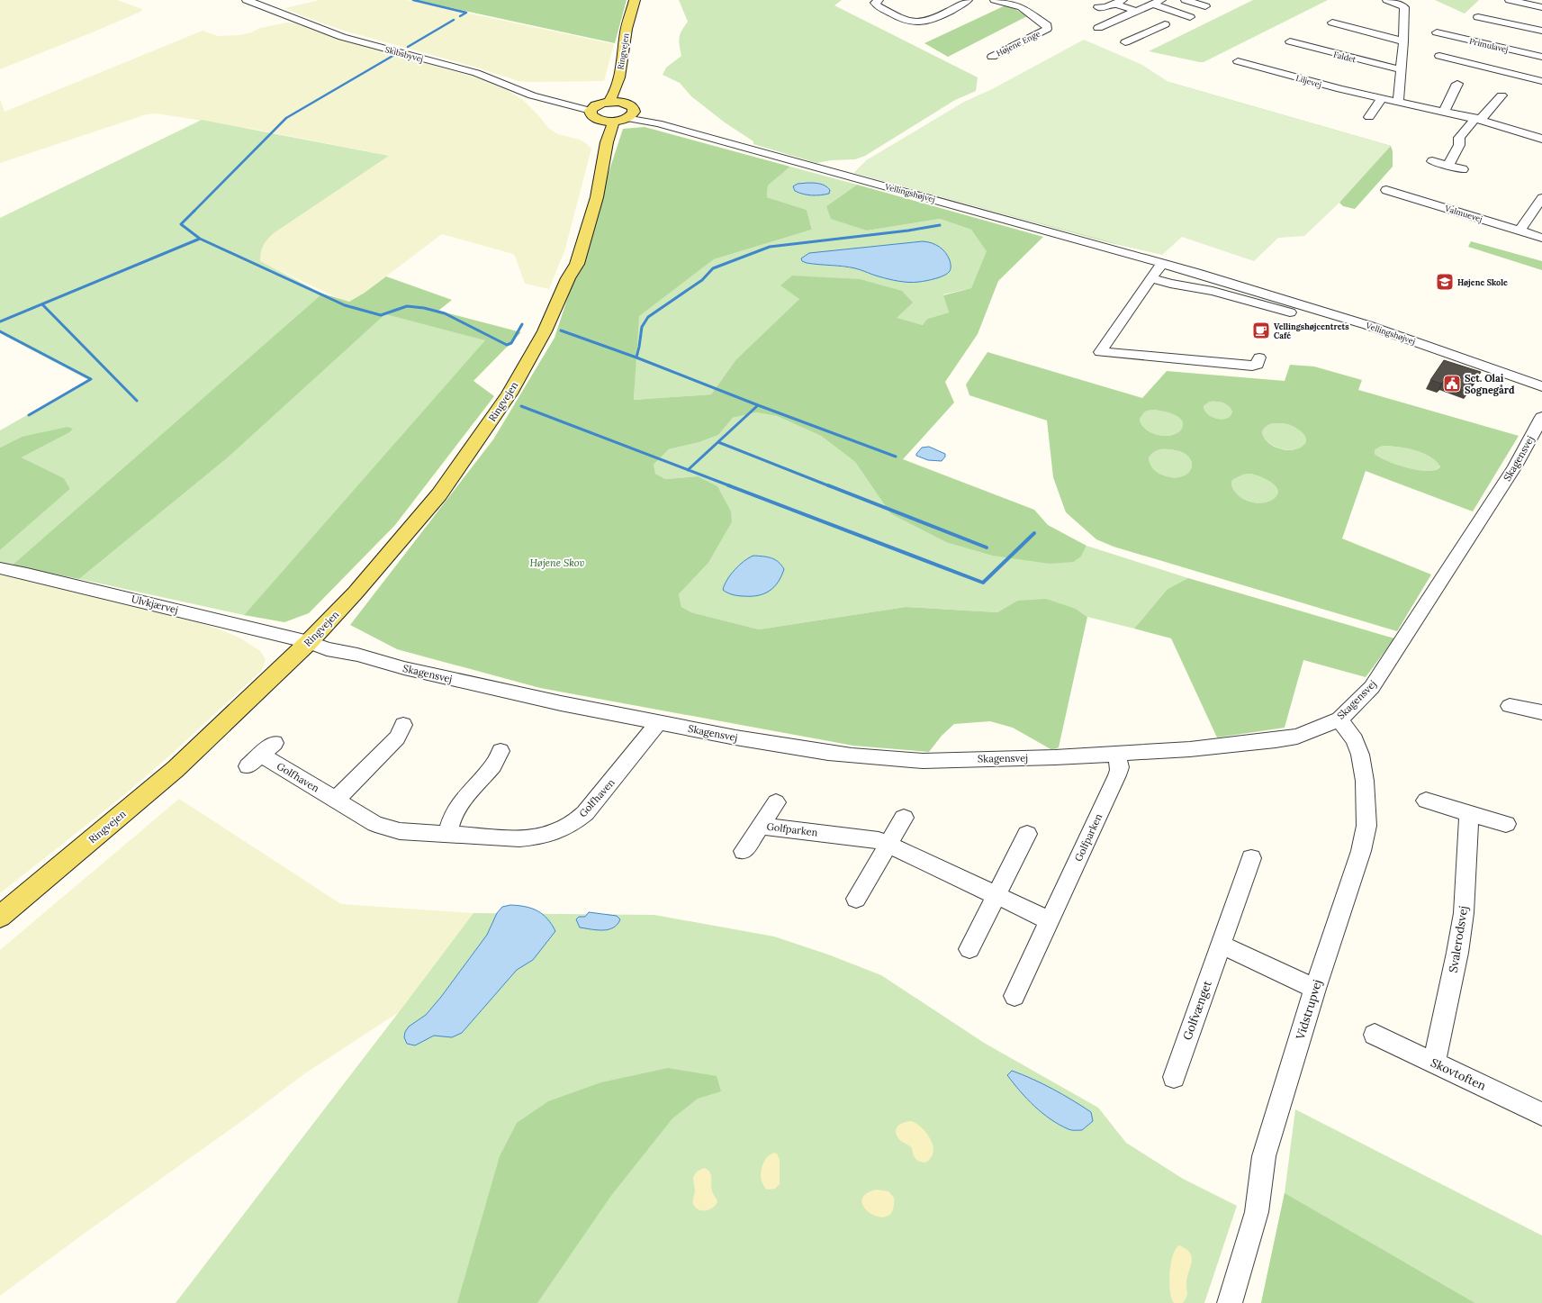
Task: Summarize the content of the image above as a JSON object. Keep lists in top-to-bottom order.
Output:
{
  "streets": {
    "main road": ["Ringvejen"],
    "street": [
      "Højene Enge",
      "Primulavej",
      "Skibsbyvej",
      "Faldet",
      "Liljevej",
      "Vellingshøjvej",
      "Valmuevej",
      "Skagensvej",
      "Ulvkjærvej",
      "Golfhaven",
      "Golfparken",
      "Svalerodsvej",
      "Vidstrupvej",
      "Golfvænget",
      "Skovtoften"
    ]
  },
  "crossings": [
    ["Ringvejen", "Vellingshøjvej"],
    ["Ringvejen", "Skagensvej"],
    ["Ringvejen", "Ulvkjærvej"],
    ["Skagensvej", "Ulvkjærvej"],
    ["Skagensvej", "Golfhaven"],
    ["Skagensvej", "Golfparken"],
    ["Skagensvej", "Vidstrupvej"],
    ["Svalerodsvej", "Skovtoften"]
  ],
  "parks": ["Højene Skov"],
  "places": {
    "school or university": ["Højene Skole"],
    "cafe": ["Vellingshøjcentrets Café"],
    "public building": ["Sct. Olai Sognegård"]
  }
}
